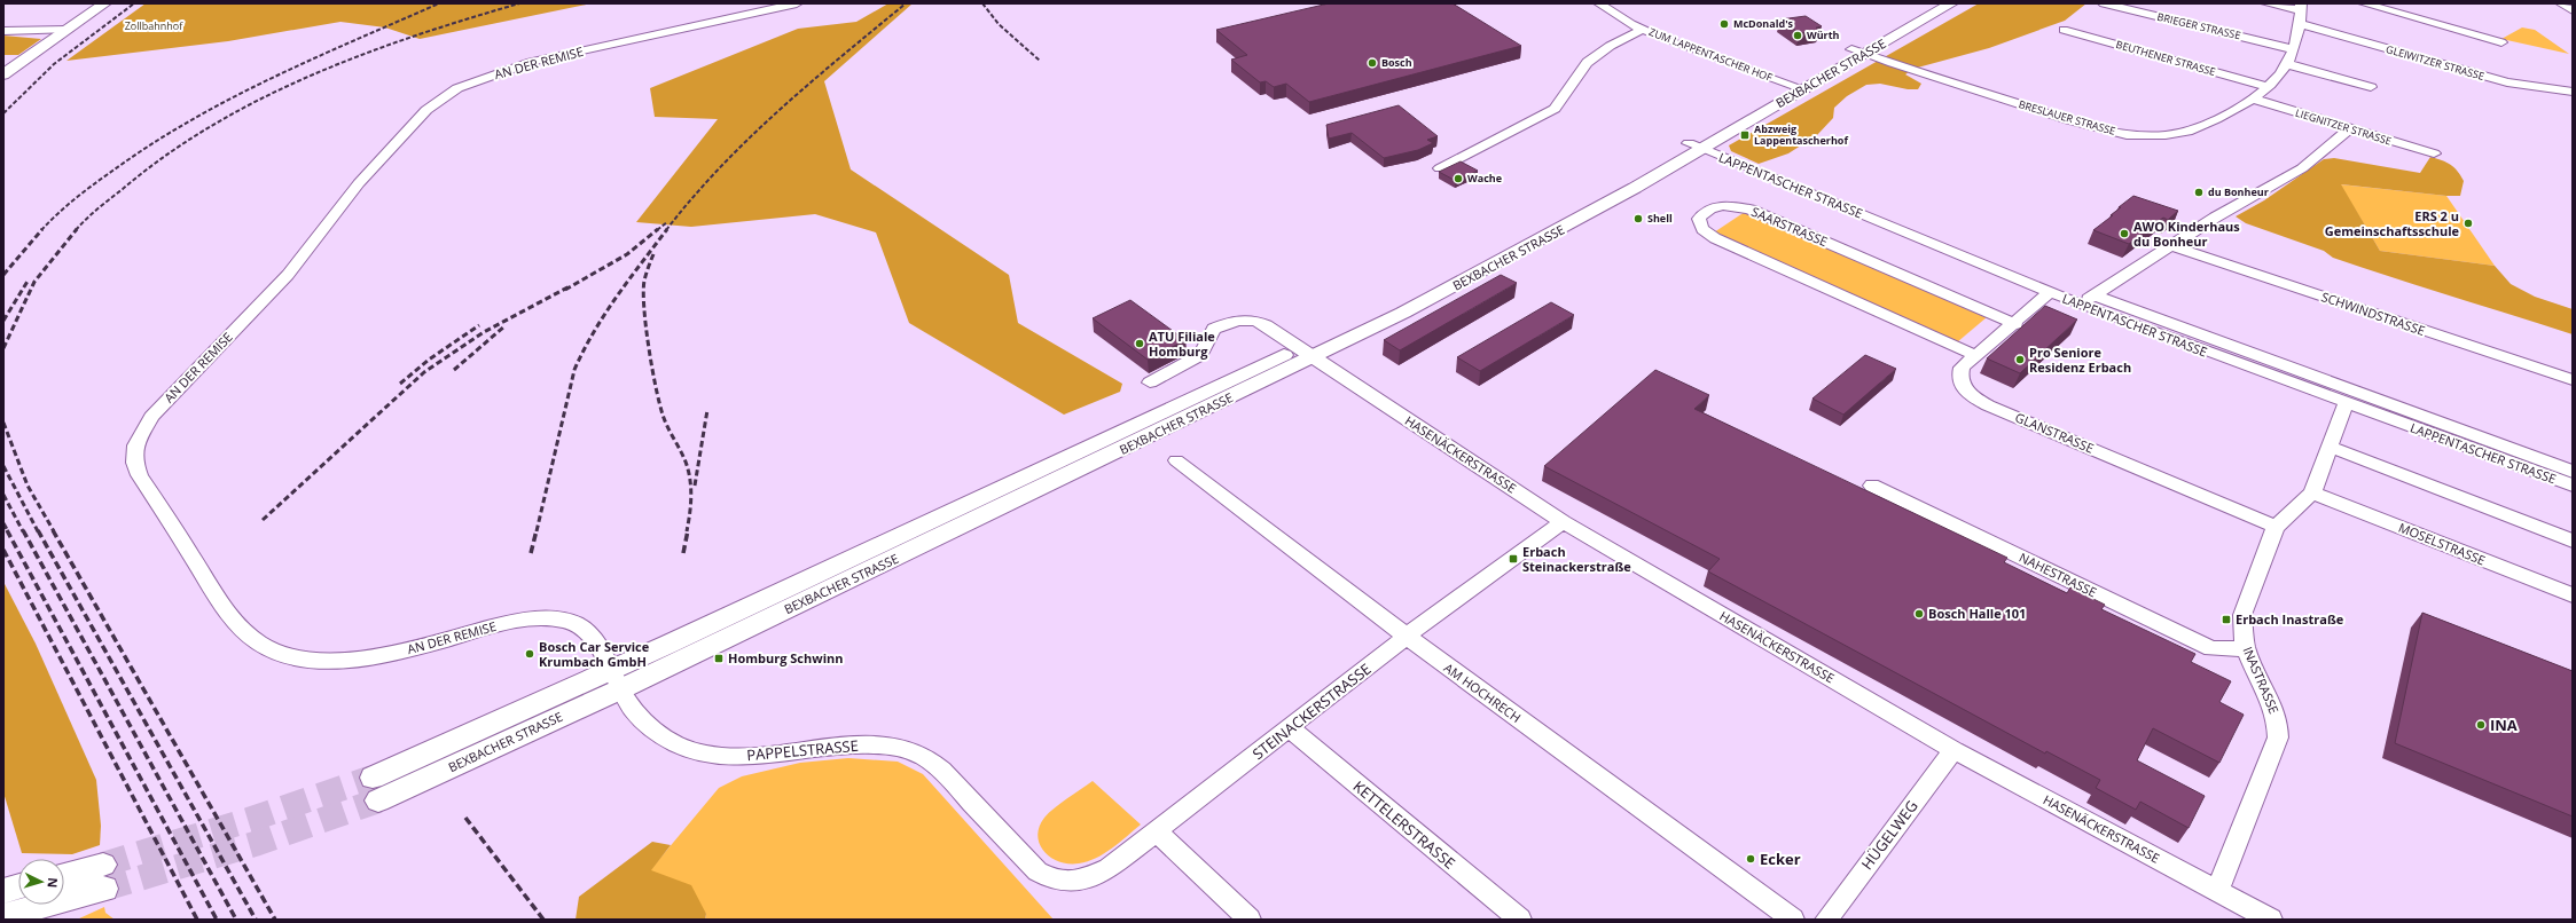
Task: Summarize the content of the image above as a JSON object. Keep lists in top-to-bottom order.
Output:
{
  "streets": {
    "main road": ["BEXBACHER STRASSE"],
    "street": [
      "BRIEGER STRASSE",
      "ZUM LAPPENTASCHER HOF",
      "BEUTHENER STRASSE",
      "AN DER REMISE",
      "GLEIWITZER STRASSE",
      "BRESLAUER STRASSE",
      "LIEGNITZER STRASSE",
      "LAPPENTASCHER STRASSE",
      "SAARSTRASSE",
      "SCHWINDSTRASSE",
      "GLANSTRASSE",
      "HASENÄCKERSTRASSE",
      "MOSELSTRASSE",
      "NAHESTRASSE",
      "INASTRASSE",
      "AM HOCHRECH",
      "STEINACKERSTRASSE",
      "PAPPELSTRASSE",
      "KETTELERSTRASSE",
      "HÜGELWEG"
    ]
  },
  "crossings": [
    ["BRIEGER STRASSE", "BRESLAUER STRASSE"],
    ["ZUM LAPPENTASCHER HOF", "BEXBACHER STRASSE"],
    ["BEUTHENER STRASSE", "BRESLAUER STRASSE"],
    ["AN DER REMISE", "BEXBACHER STRASSE"],
    ["AN DER REMISE", "PAPPELSTRASSE"],
    ["GLEIWITZER STRASSE", "BRESLAUER STRASSE"],
    ["BEXBACHER STRASSE", "BRESLAUER STRASSE"],
    ["BEXBACHER STRASSE", "LAPPENTASCHER STRASSE"],
    ["BEXBACHER STRASSE", "HASENÄCKERSTRASSE"],
    ["BEXBACHER STRASSE", "PAPPELSTRASSE"],
    ["BRESLAUER STRASSE", "LIEGNITZER STRASSE"],
    ["LAPPENTASCHER STRASSE", "GLANSTRASSE"],
    ["LAPPENTASCHER STRASSE", "INASTRASSE"],
    ["SAARSTRASSE", "GLANSTRASSE"],
    ["GLANSTRASSE", "INASTRASSE"],
    ["HASENÄCKERSTRASSE", "INASTRASSE"],
    ["HASENÄCKERSTRASSE", "STEINACKERSTRASSE"],
    ["HASENÄCKERSTRASSE", "HÜGELWEG"],
    ["MOSELSTRASSE", "INASTRASSE"],
    ["NAHESTRASSE", "INASTRASSE"],
    ["AM HOCHRECH", "STEINACKERSTRASSE"],
    ["STEINACKERSTRASSE", "PAPPELSTRASSE"],
    ["STEINACKERSTRASSE", "KETTELERSTRASSE"]
  ],
  "parks": ["Zollbahnhof"],
  "places": {
    "other": [
      "McDonald's",
      "Würth",
      "Bosch",
      "Wache",
      "du Bonheur",
      "Shell",
      "ERS 2 u Gemeinschaftsschule",
      "AWO Kinderhaus du Bonheur",
      "ATU Filiale Homburg",
      "Pro Seniore Residenz Erbach",
      "Bosch Halle 101",
      "Bosch Car Service Krumbach GmbH",
      "INA",
      "Ecker"
    ],
    "transit": [
      "Abzweig Lappentascherhof",
      "Erbach Steinackerstraße",
      "Erbach Inastraße",
      "Homburg Schwinn"
    ]
  },
  "north": "right"
}
